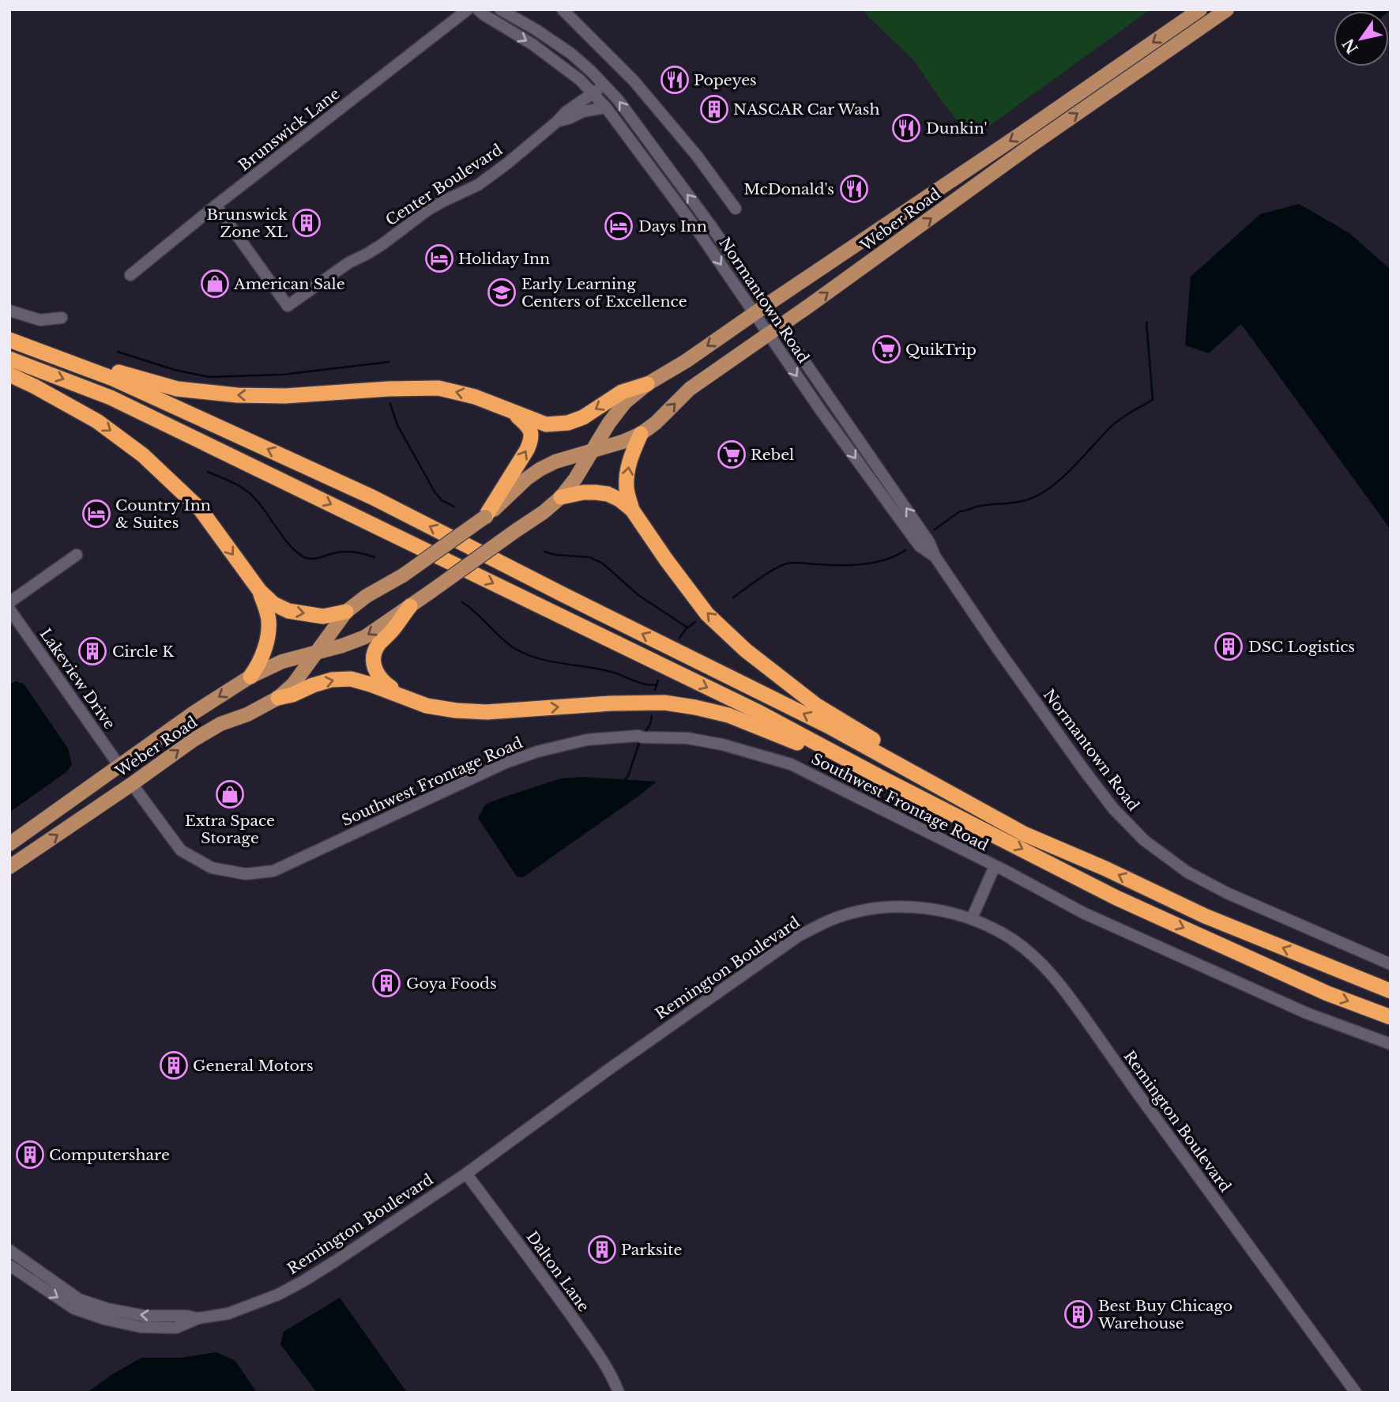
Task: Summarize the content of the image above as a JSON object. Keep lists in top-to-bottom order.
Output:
{
  "streets": {
    "main road": ["Weber Road"],
    "street": [
      "Brunswick Lane",
      "Center Boulevard",
      "Normantown Road",
      "Lakeview Drive",
      "Southwest Frontage Road",
      "Remington Boulevard",
      "Dalton Lane"
    ]
  },
  "crossings": [
    ["Brunswick Lane", "Center Boulevard"],
    ["Center Boulevard", "Normantown Road"],
    ["Weber Road", "Normantown Road"],
    ["Weber Road", "Lakeview Drive"],
    ["Weber Road", "Southwest Frontage Road"],
    ["Southwest Frontage Road", "Remington Boulevard"],
    ["Remington Boulevard", "Dalton Lane"]
  ],
  "places": {
    "restaurant": ["Popeyes", "Dunkin'", "McDonald's"],
    "building": [
      "NASCAR Car Wash",
      "Brunswick Zone XL",
      "DSC Logistics",
      "Circle K",
      "Goya Foods",
      "General Motors",
      "Computershare",
      "Parksite",
      "Best Buy Chicago Warehouse"
    ],
    "hotel": ["Days Inn", "Holiday Inn", "Country Inn & Suites"],
    "shop": ["American Sale", "Extra Space Storage"],
    "school or university": ["Early Learning Centers of Excellence"],
    "supermarket": ["QuikTrip", "Rebel"]
  },
  "north": "bottom left"
}
